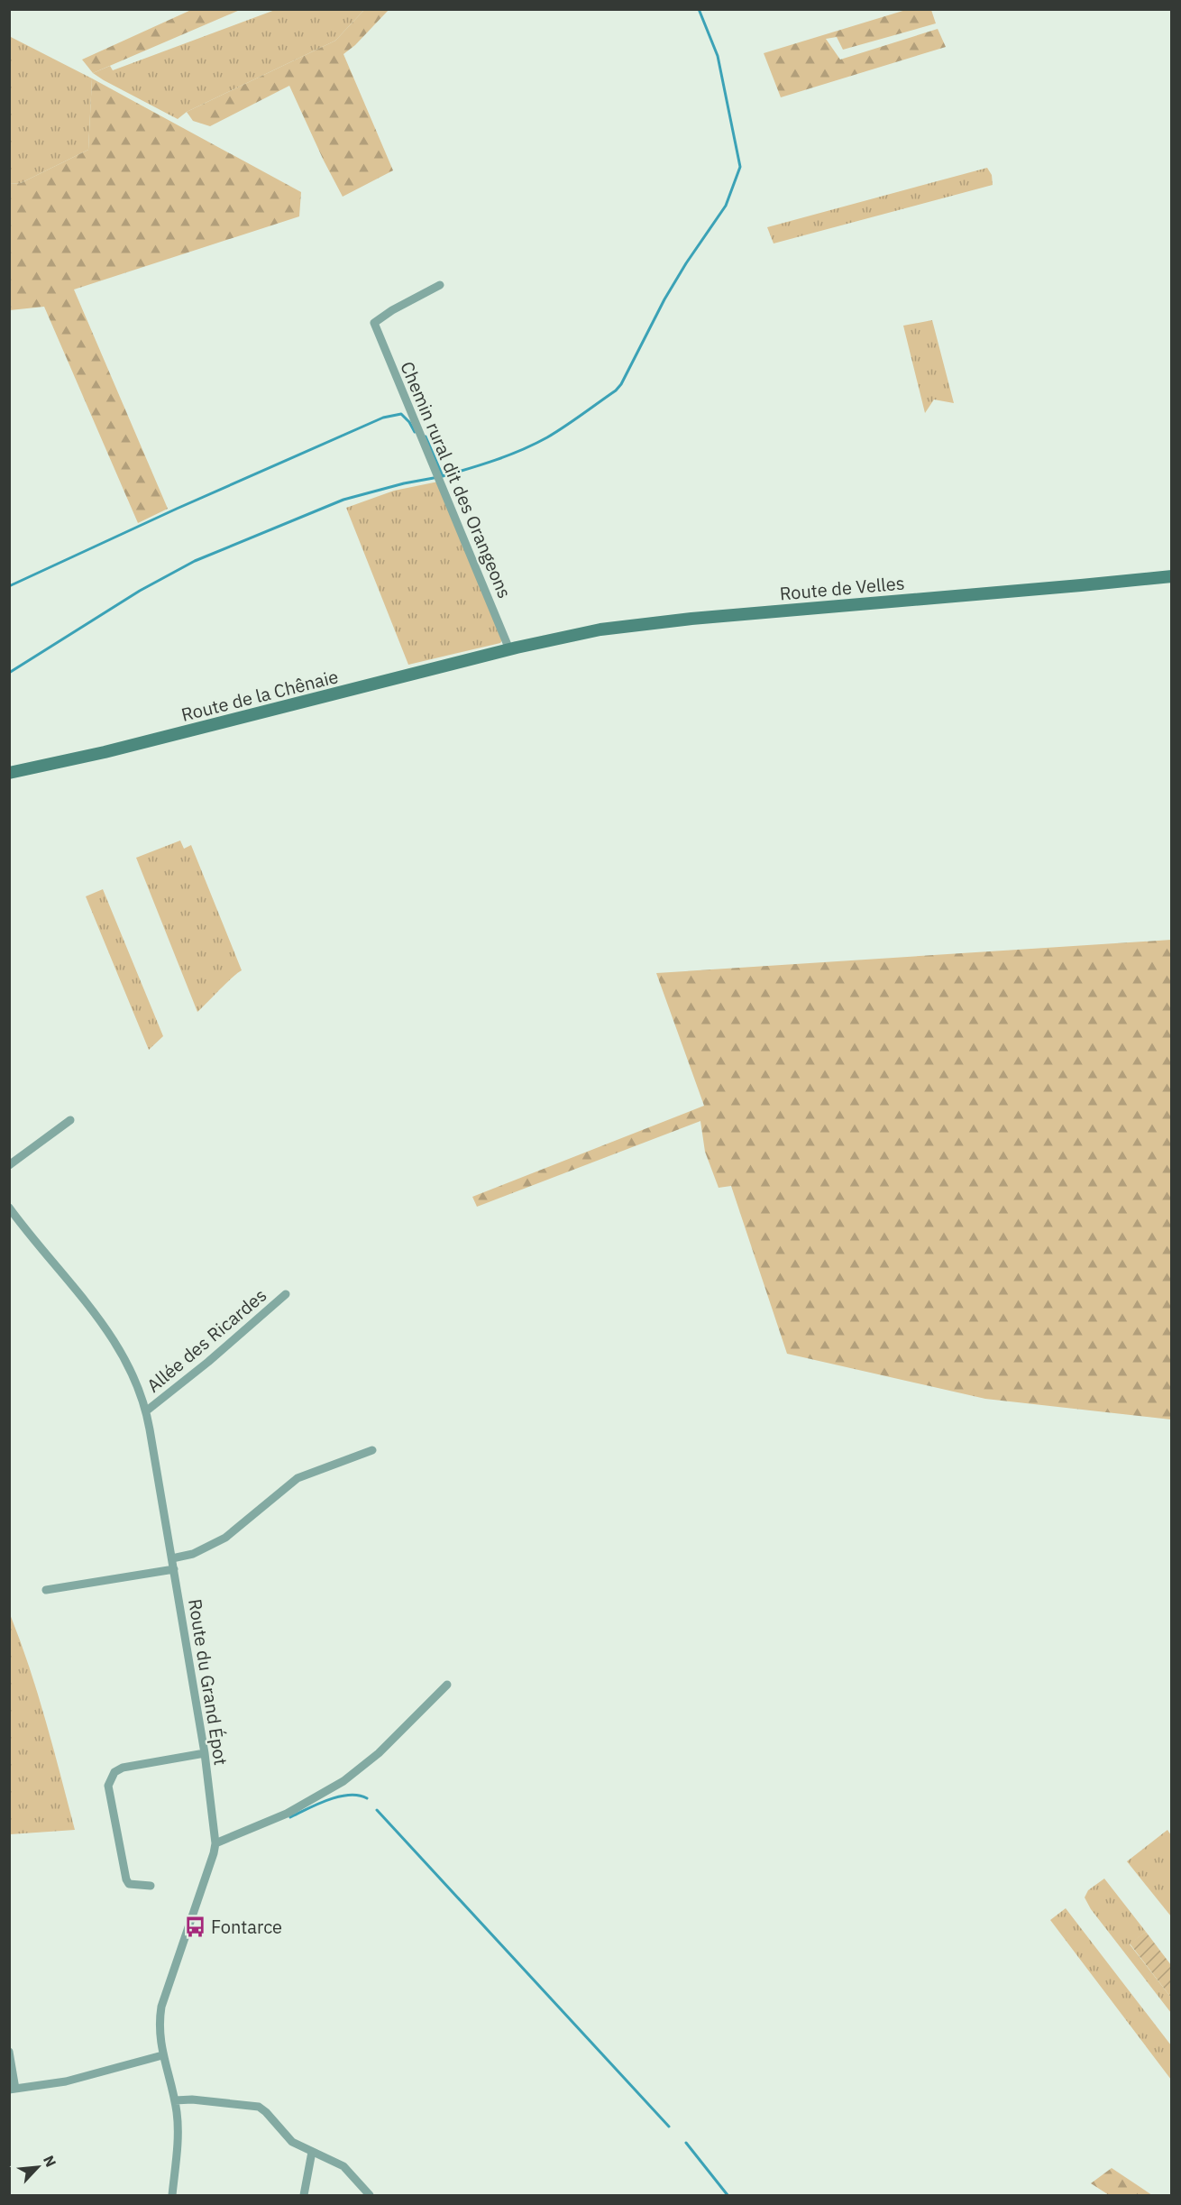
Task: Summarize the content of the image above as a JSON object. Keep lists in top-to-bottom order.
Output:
{
  "streets": {
    "main road": ["Route de Velles", "Route de la Chênaie"],
    "street": ["Chemin rural dit des Orangeons", "Allée des Ricardes", "Route du Grand Épot"]
  },
  "crossings": [
    ["Chemin rural dit des Orangeons", "Route de Velles"],
    ["Chemin rural dit des Orangeons", "Route de la Chênaie"],
    ["Route de Velles", "Route de la Chênaie"],
    ["Allée des Ricardes", "Route du Grand Épot"]
  ],
  "places": {
    "bus stop": ["Fontarce"]
  },
  "north": "top right"
}
